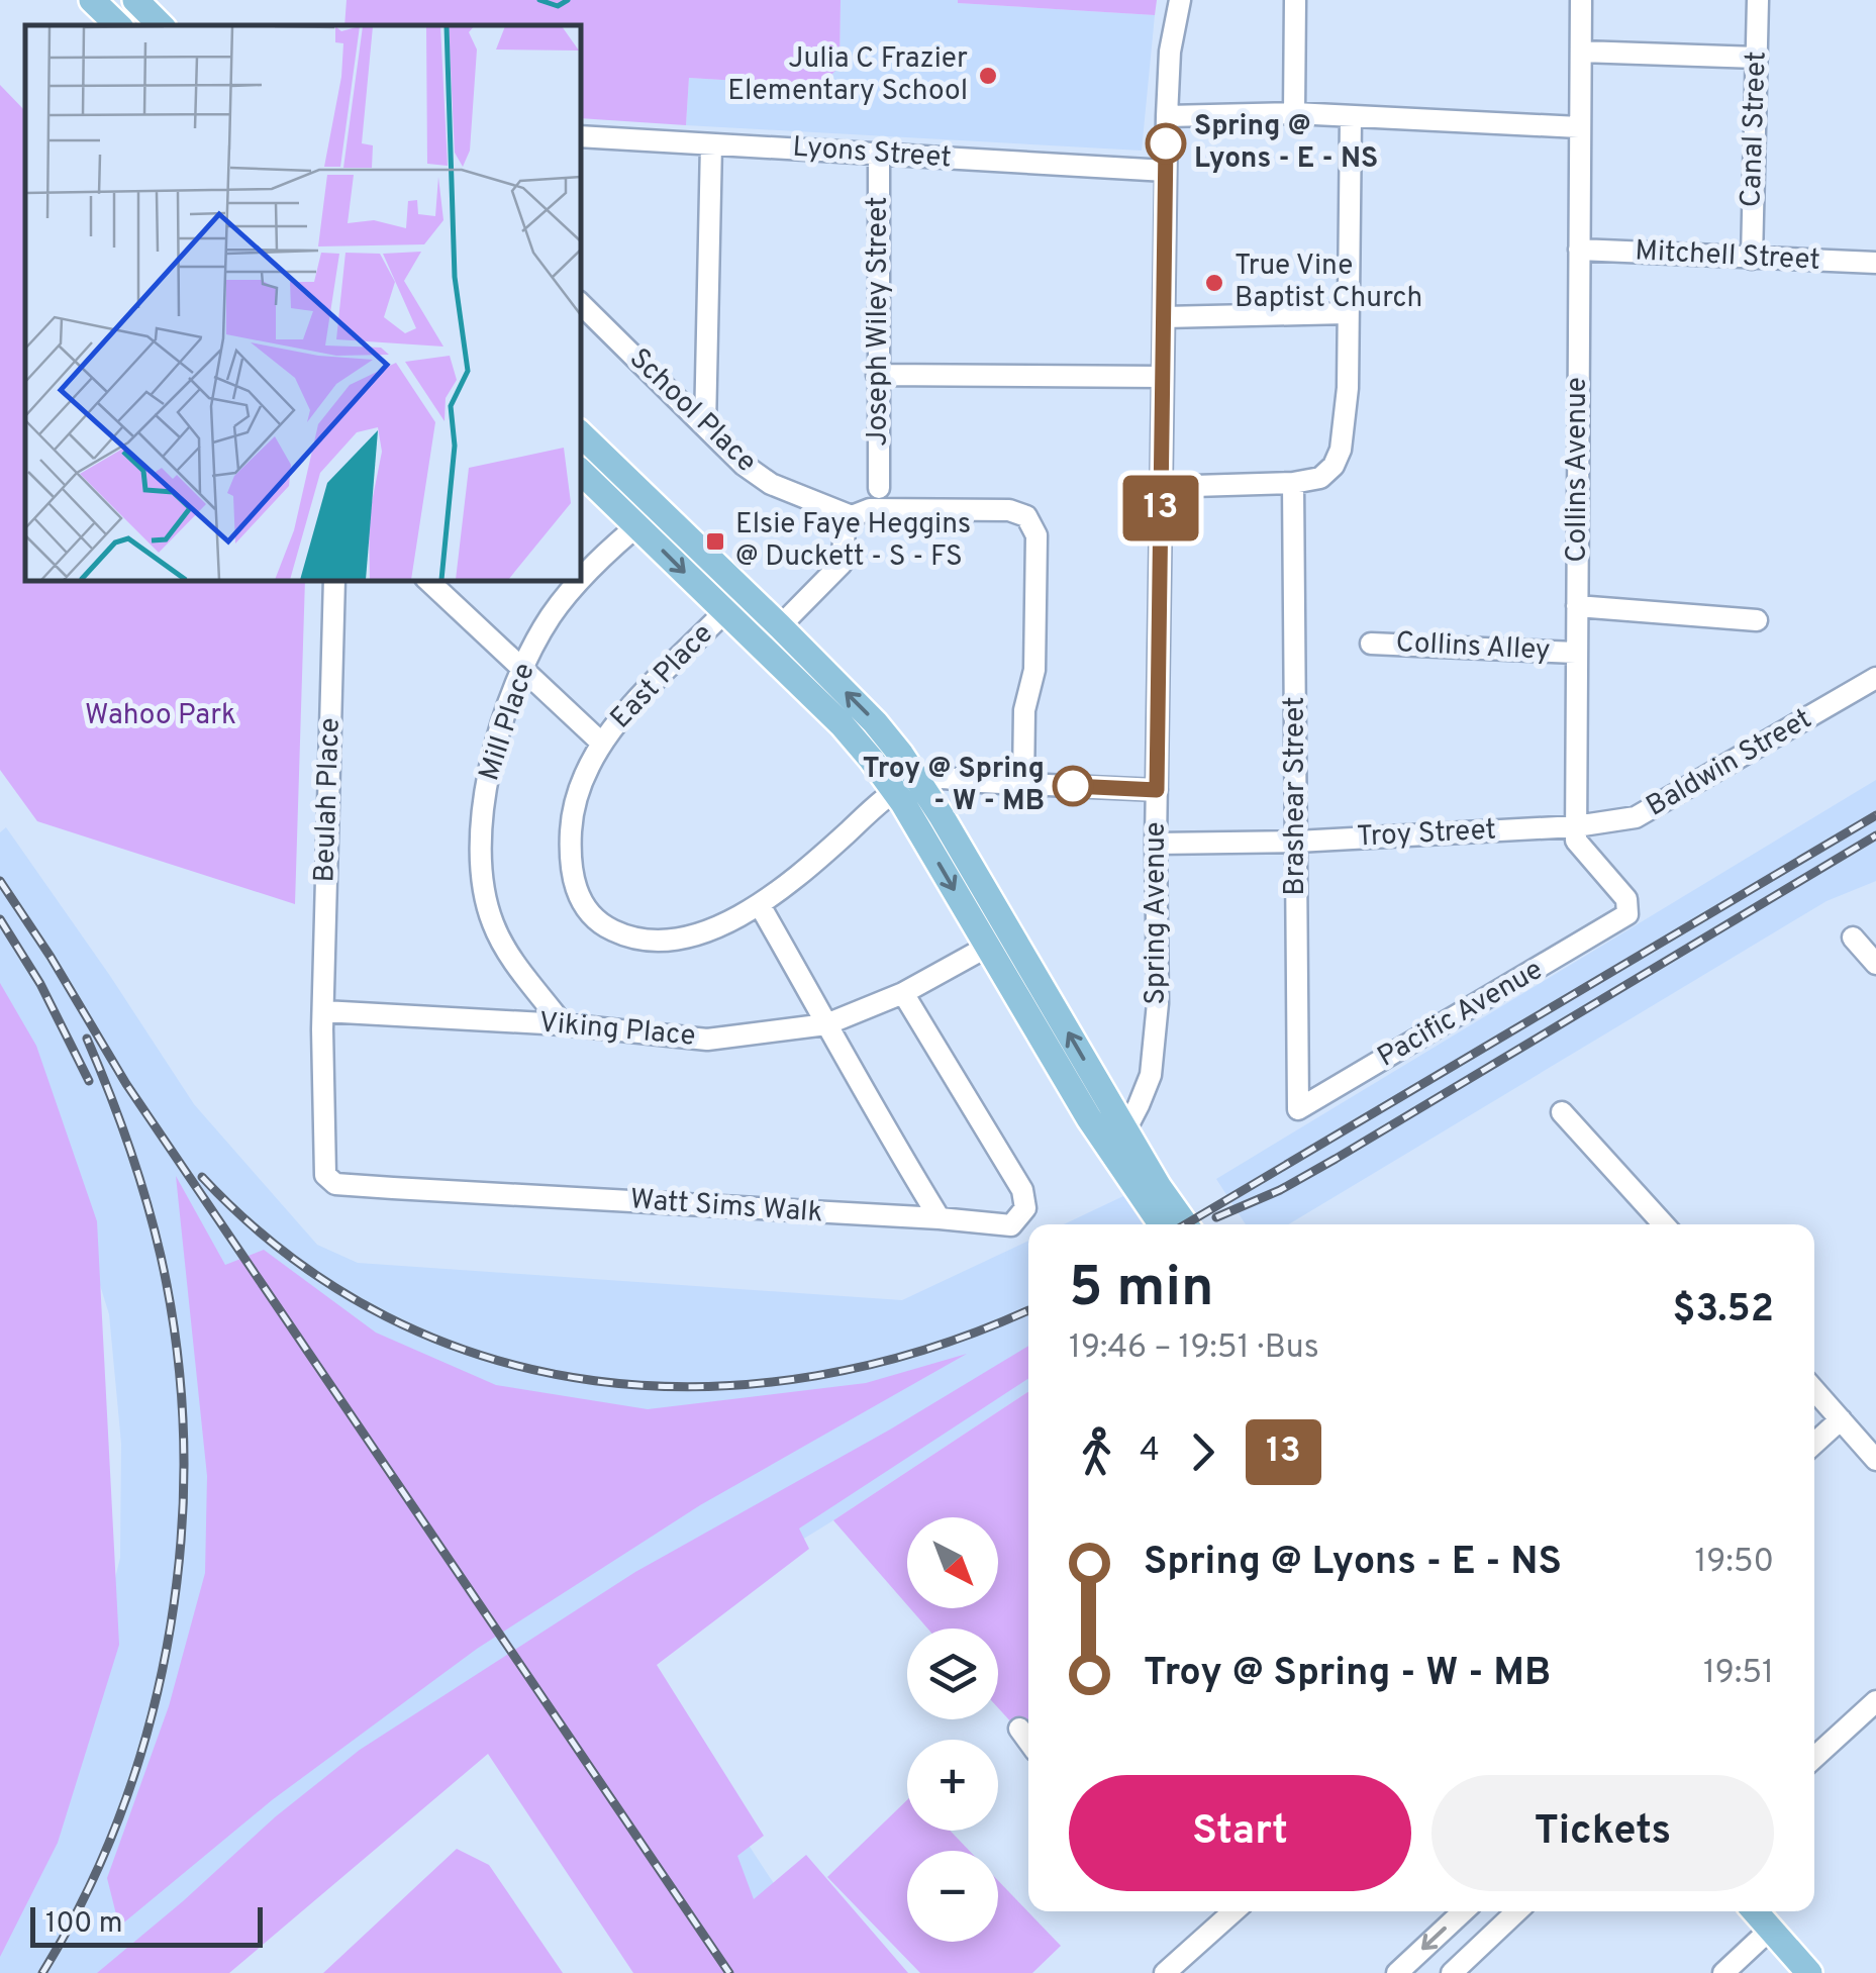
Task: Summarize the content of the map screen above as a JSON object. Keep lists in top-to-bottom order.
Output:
{
  "streets": {
    "street": [
      "Canal Street",
      "Lyons Street",
      "Mitchell Street",
      "Joseph Wiley Street",
      "School Place",
      "Collins Avenue",
      "Collins Alley",
      "East Place",
      "Mill Place",
      "Baldwin Street",
      "Brashear Street",
      "Beulah Place",
      "Troy Street",
      "Spring Avenue",
      "Pacific Avenue",
      "Viking Place",
      "Watt Sims Walk"
    ]
  },
  "crossings": [
    ["Canal Street", "Mitchell Street"],
    ["Lyons Street", "Joseph Wiley Street"],
    ["Lyons Street", "Spring Avenue"],
    ["Mitchell Street", "Collins Avenue"],
    ["Collins Avenue", "Collins Alley"],
    ["Collins Avenue", "Baldwin Street"],
    ["Collins Avenue", "Troy Street"],
    ["Collins Avenue", "Pacific Avenue"],
    ["Mill Place", "Viking Place"],
    ["Baldwin Street", "Troy Street"],
    ["Brashear Street", "Troy Street"],
    ["Brashear Street", "Pacific Avenue"],
    ["Beulah Place", "Viking Place"],
    ["Beulah Place", "Watt Sims Walk"],
    ["Troy Street", "Spring Avenue"],
    ["Viking Place", "Watt Sims Walk"]
  ],
  "parks": ["Wahoo Park"],
  "places": {
    "other": [
      "Julia C Frazier Elementary School",
      "Spring @ Lyons - E - NS",
      "True Vine Baptist Church",
      "Troy @ Spring - W - MB"
    ],
    "transit": ["Elsie Faye Heggins @ Duckett - S - FS"]
  },
  "lines": ["bus line 13"],
  "scale_bar": "100 m",
  "north": "bottom right",
  "page": {
    "on_map": "13",
    "heading": ["5 min", "19:46 – 19:51 · Bus", "$3.52"],
    "legs": ["4", "13"],
    "list": [
      {
        "name": "Spring @ Lyons - E - NS",
        "value": "19:50"
      },
      {
        "name": "Troy @ Spring - W - MB",
        "value": "19:51"
      }
    ],
    "map_buttons": ["+", "−"],
    "buttons": ["Start", "Tickets"],
    "scale": "100 m"
  }
}
